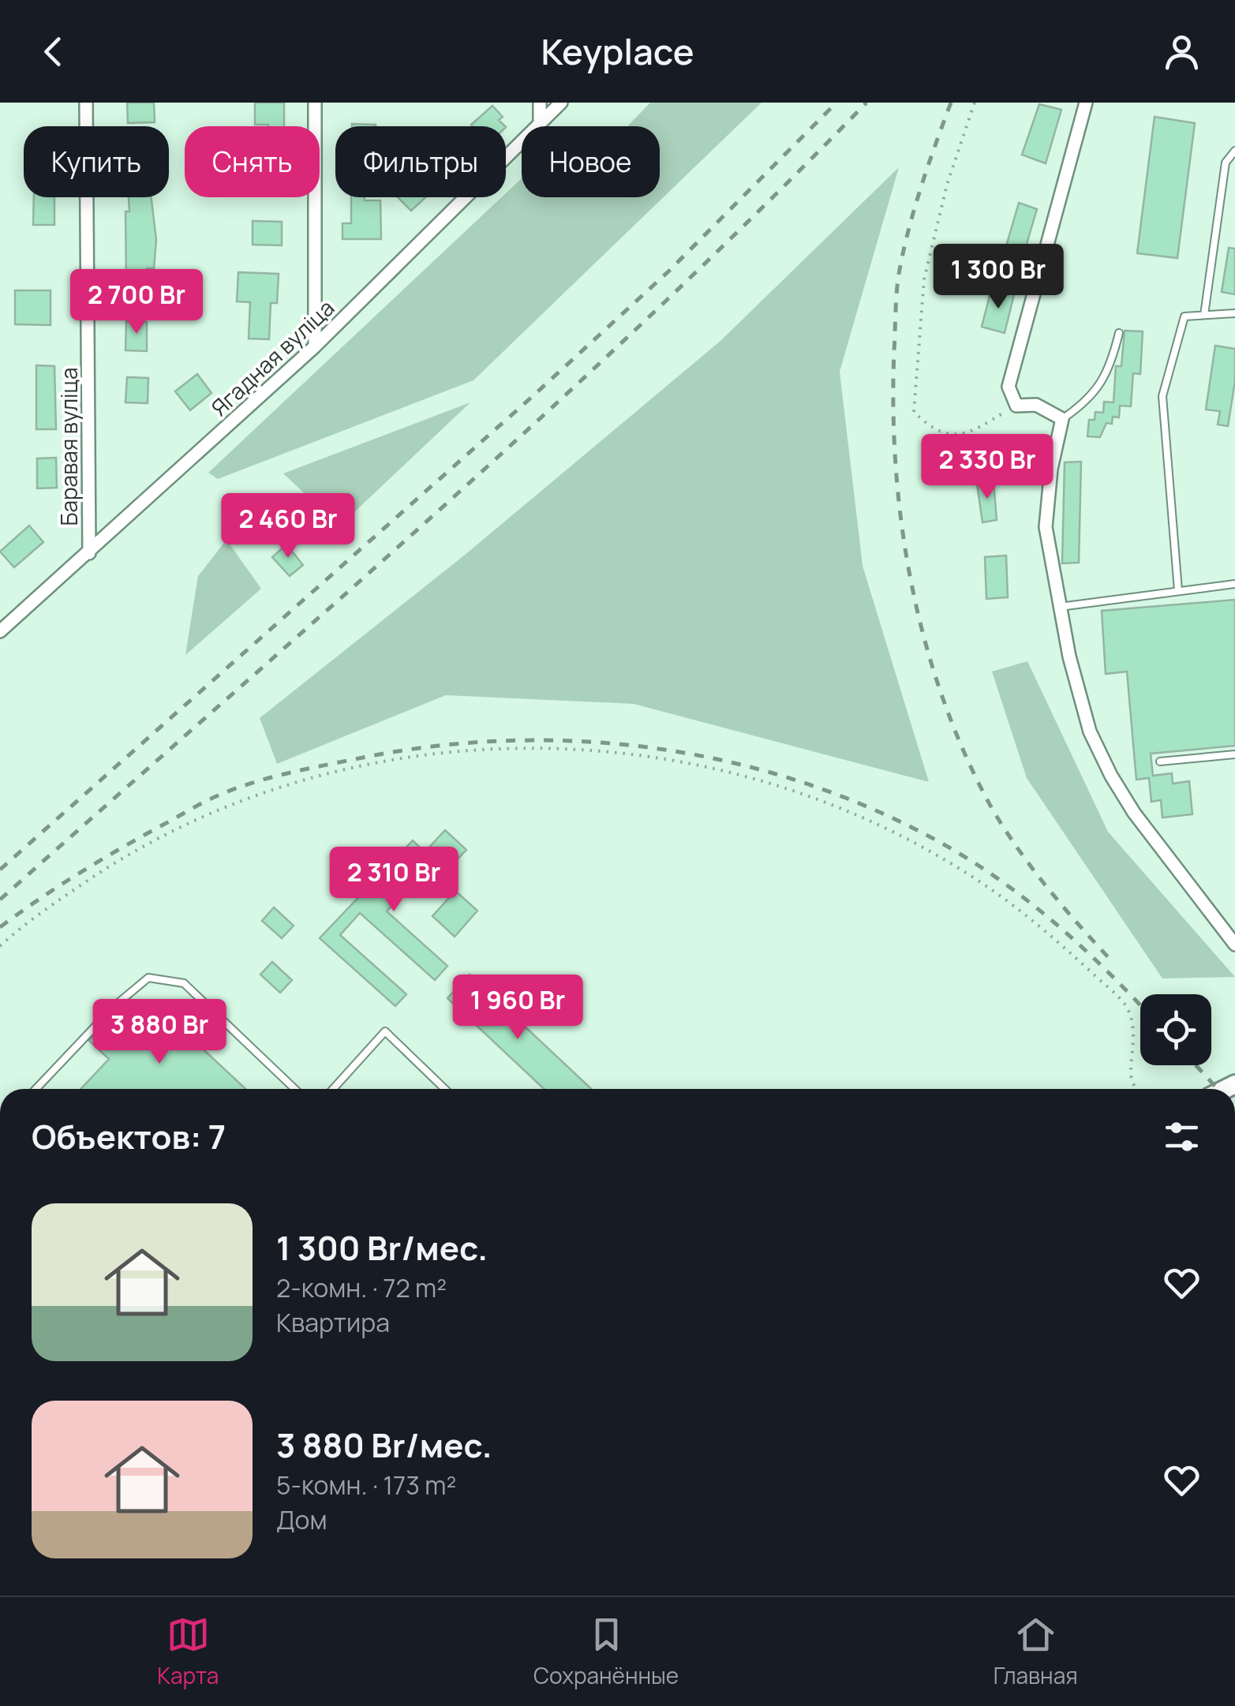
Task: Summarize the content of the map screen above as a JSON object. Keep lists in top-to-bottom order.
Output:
{
  "streets": {
    "street": ["Ягадная вуліца", "Баравая вуліца"]
  },
  "crossings": [
    ["Ягадная вуліца", "Баравая вуліца"]
  ],
  "page": {
    "header": "Keyplace",
    "chip": [
      "Купить",
      "Снять",
      "Фильтры",
      "Новое"
    ],
    "price": [
      "1 300 Br",
      "2 700 Br",
      "2 330 Br",
      "2 460 Br",
      "2 310 Br",
      "1 960 Br",
      "3 880 Br"
    ],
    "heading": "Объектов: 7",
    "list": [
      {
        "name": "1 300 Br/мес.",
        "note": "2-комн. · 72 m² · Квартира"
      },
      {
        "name": "3 880 Br/мес.",
        "note": "5-комн. · 173 m² · Дом"
      }
    ],
    "tabs": ["Карта", "Сохранённые", "Главная"]
  }
}
